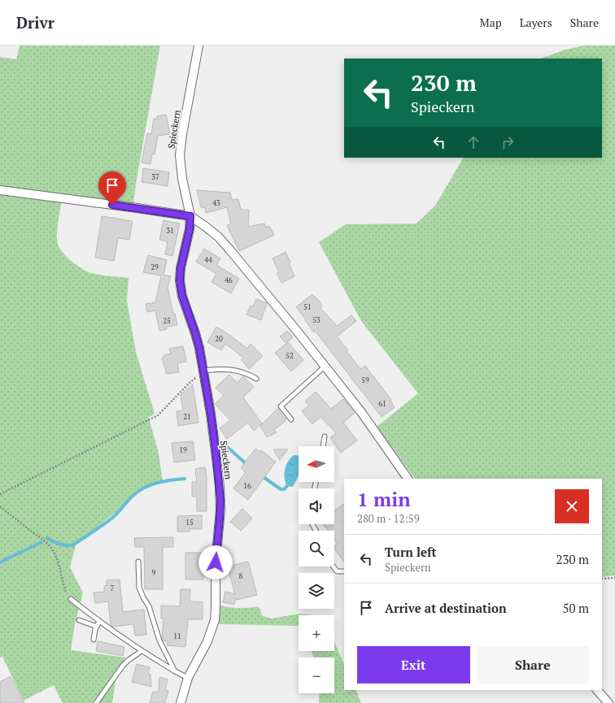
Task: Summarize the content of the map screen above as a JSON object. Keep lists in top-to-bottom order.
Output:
{
  "streets": {
    "street": ["Spieckern"]
  },
  "house_numbers": [
    "37",
    "43",
    "31",
    "44",
    "29",
    "46",
    "51",
    "53",
    "25",
    "20",
    "52",
    "59",
    "61",
    "21",
    "19",
    "16",
    "15",
    "9",
    "8",
    "7",
    "11"
  ],
  "north": "left",
  "page": {
    "header": "Drivr",
    "nav": ["Map", "Layers", "Share"],
    "turn": ["230 m", "Spieckern"],
    "map_buttons": ["+", "−"],
    "heading": ["1 min", "280 m · 12:59"],
    "list": [
      {
        "name": "Turn left",
        "note": "Spieckern",
        "value": "230 m"
      },
      {
        "name": "Arrive at destination",
        "value": "50 m"
      }
    ],
    "buttons": ["Exit", "Share"]
  }
}
